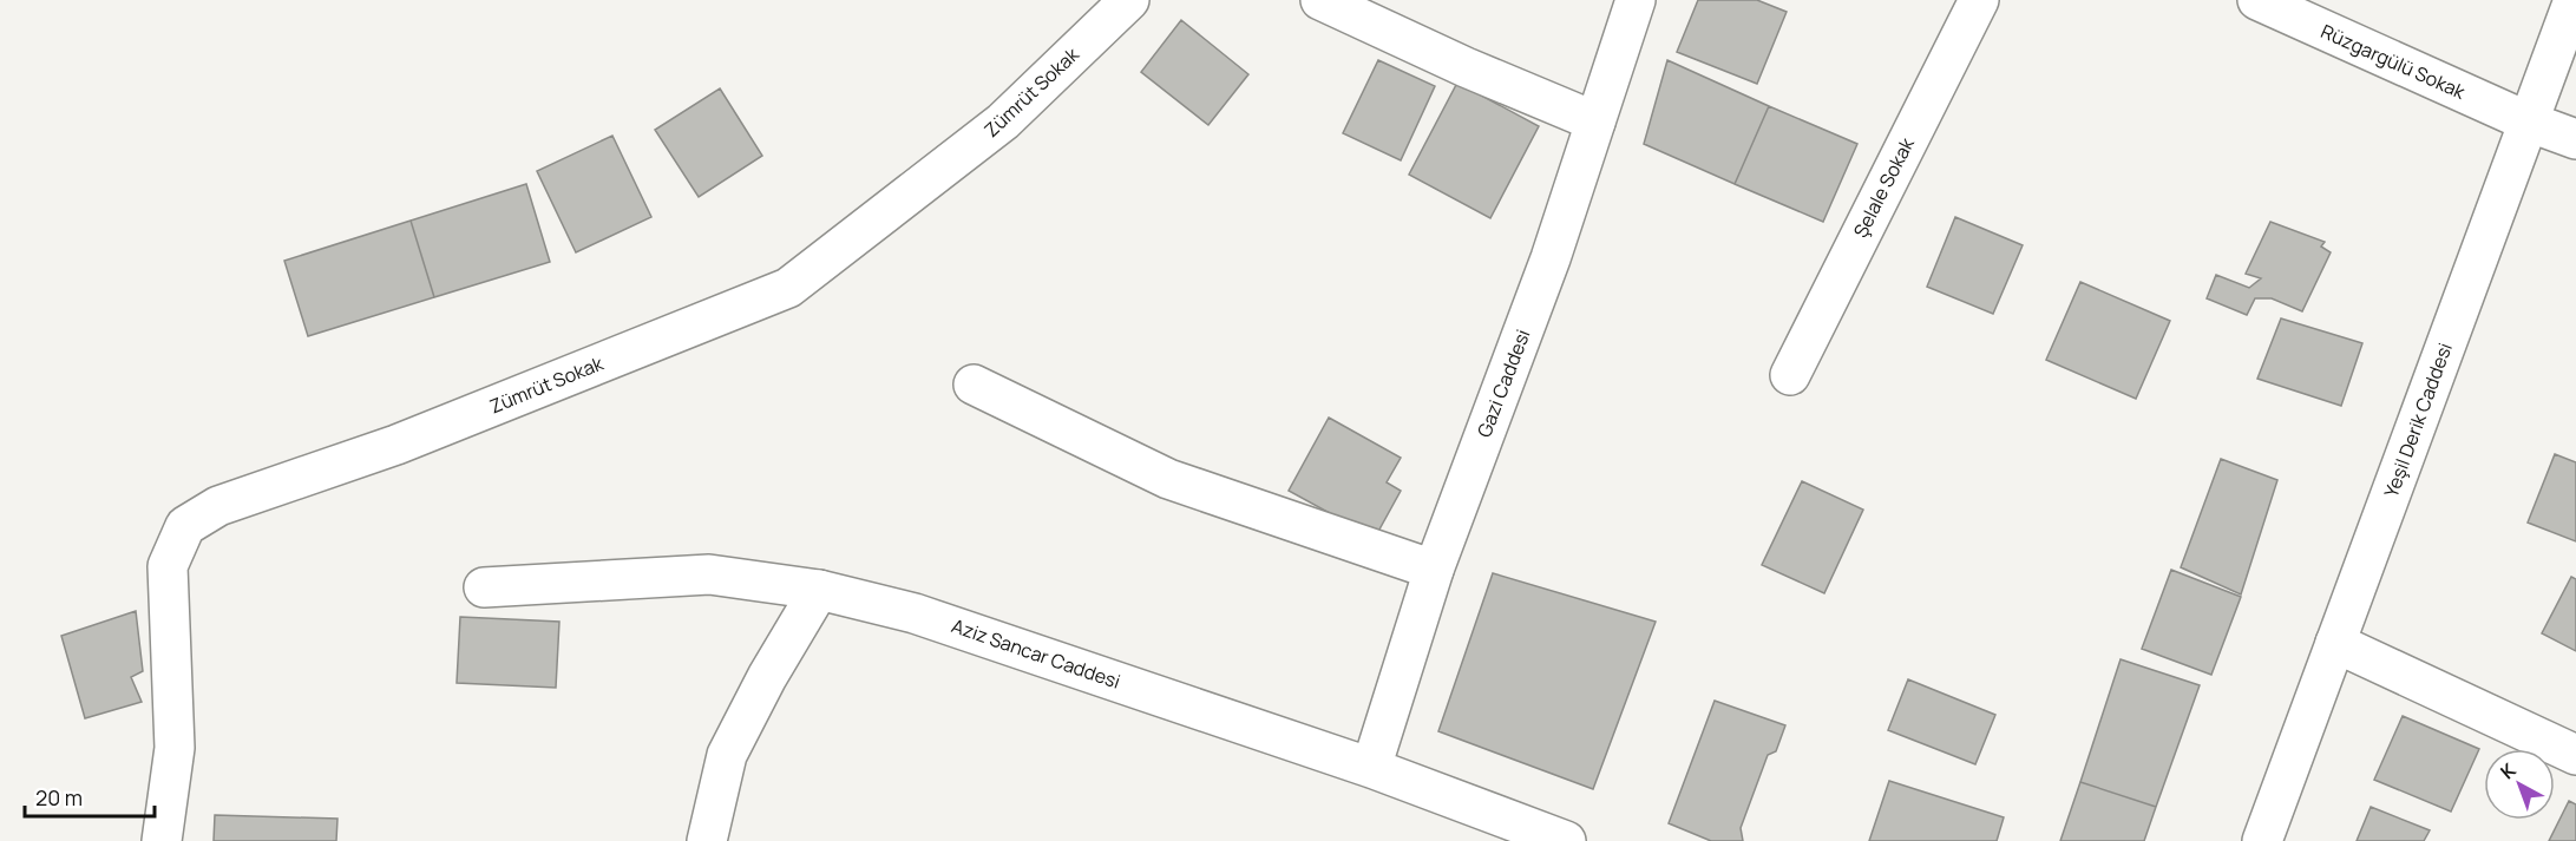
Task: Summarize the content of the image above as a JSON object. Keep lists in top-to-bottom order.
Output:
{
  "streets": {
    "street": [
      "Rüzgargülü Sokak",
      "Zümrüt Sokak",
      "Şelale Sokak",
      "Gazi Caddesi",
      "Yeşil Derik Caddesi",
      "Aziz Sancar Caddesi"
    ]
  },
  "crossings": [
    ["Rüzgargülü Sokak", "Yeşil Derik Caddesi"],
    ["Gazi Caddesi", "Aziz Sancar Caddesi"]
  ],
  "scale_bar": "20 m",
  "north": "top left"
}
